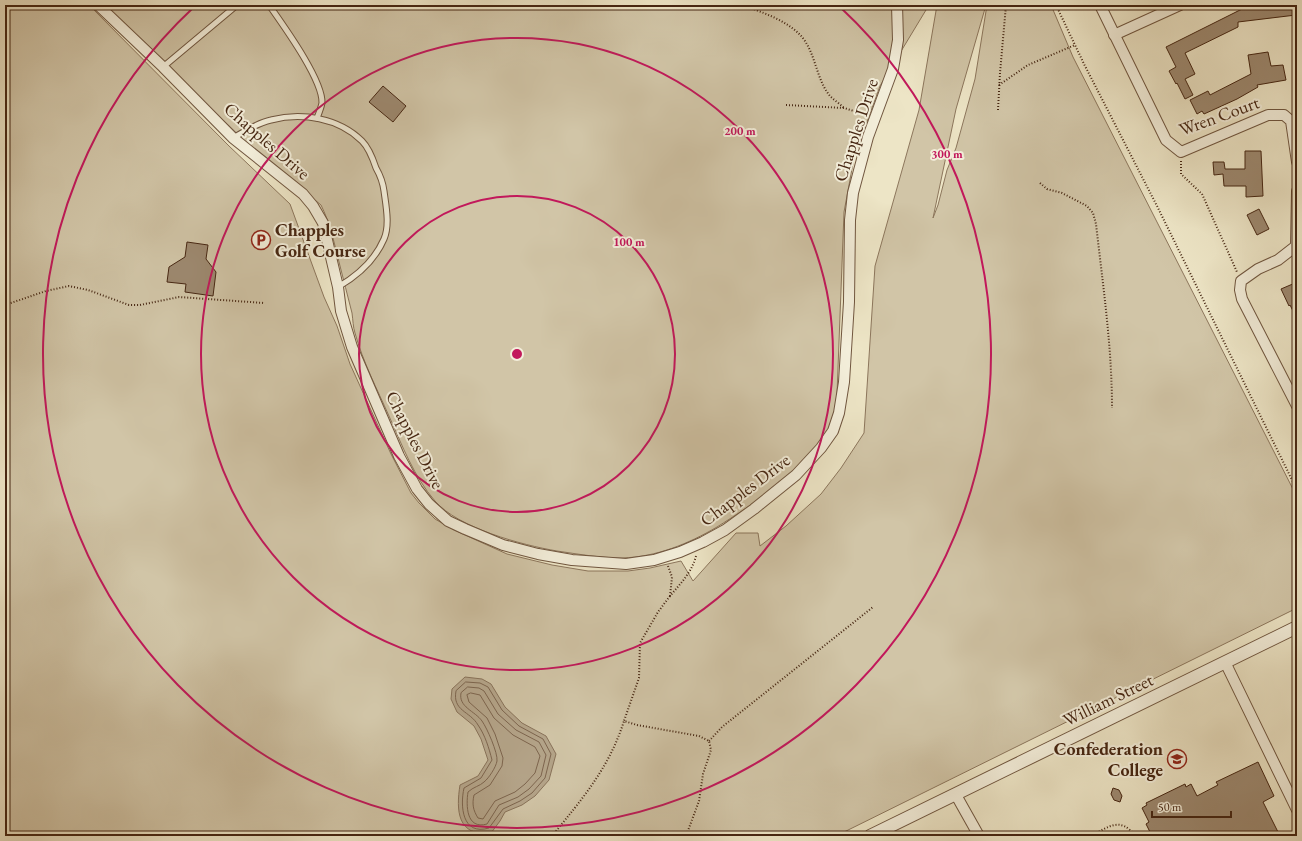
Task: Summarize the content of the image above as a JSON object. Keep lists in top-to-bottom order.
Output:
{
  "streets": {
    "street": ["Wren Court", "Chapples Drive", "William Street"]
  },
  "places": {
    "parking": ["Chapples Golf Course"],
    "school or university": ["Confederation College"]
  },
  "scale_bar": "50 m",
  "rings": ["200 m", "300 m", "100 m"]
}
